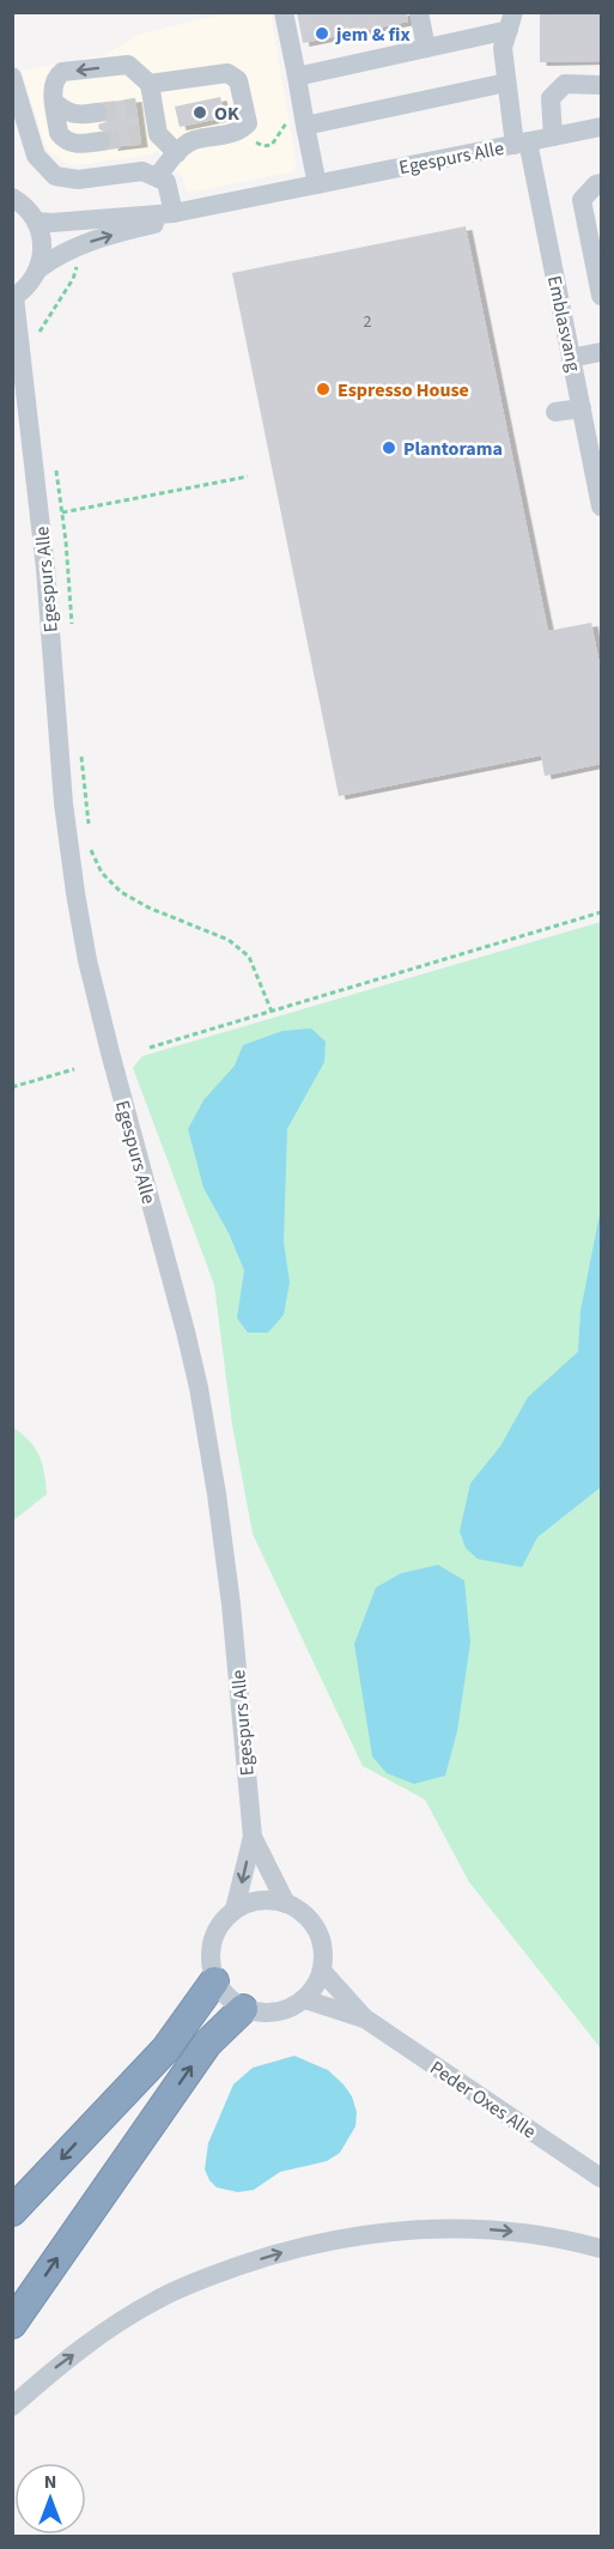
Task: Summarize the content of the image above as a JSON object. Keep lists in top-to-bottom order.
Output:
{
  "streets": {
    "street": ["Egespurs Alle", "Emblasvang", "Peder Oxes Alle"]
  },
  "crossings": [
    ["Egespurs Alle", "Emblasvang"],
    ["Egespurs Alle", "Peder Oxes Alle"]
  ],
  "places": [
    "jem & fix",
    "OK",
    "Espresso House",
    "Plantorama"
  ],
  "house_numbers": ["2"],
  "north": "top"
}
